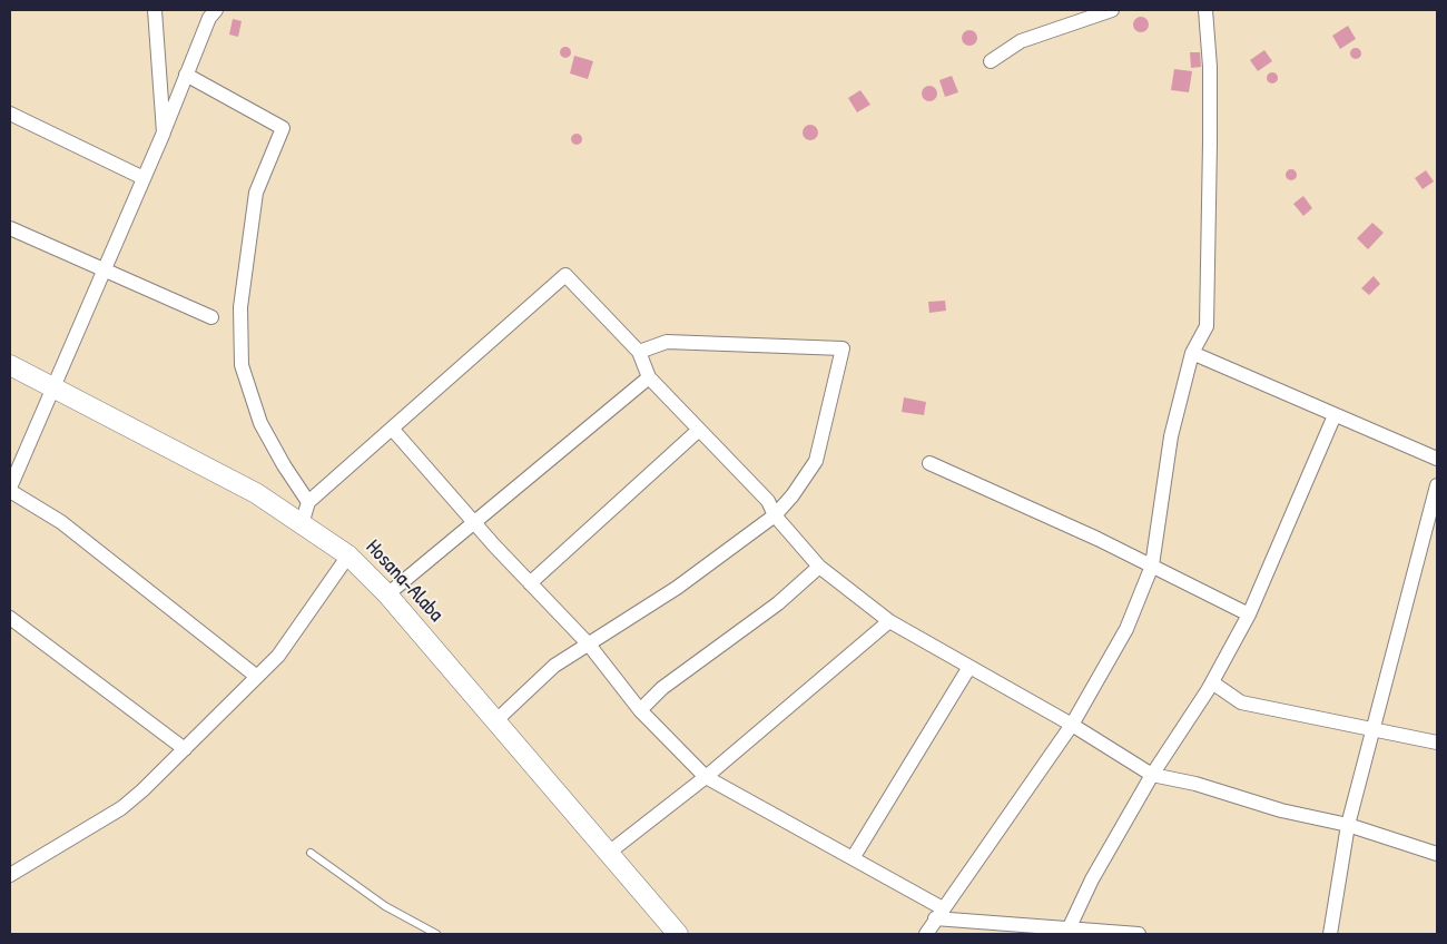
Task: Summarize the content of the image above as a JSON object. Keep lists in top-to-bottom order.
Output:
{
  "streets": {
    "main road": ["Hosana-Alaba"]
  }
}
